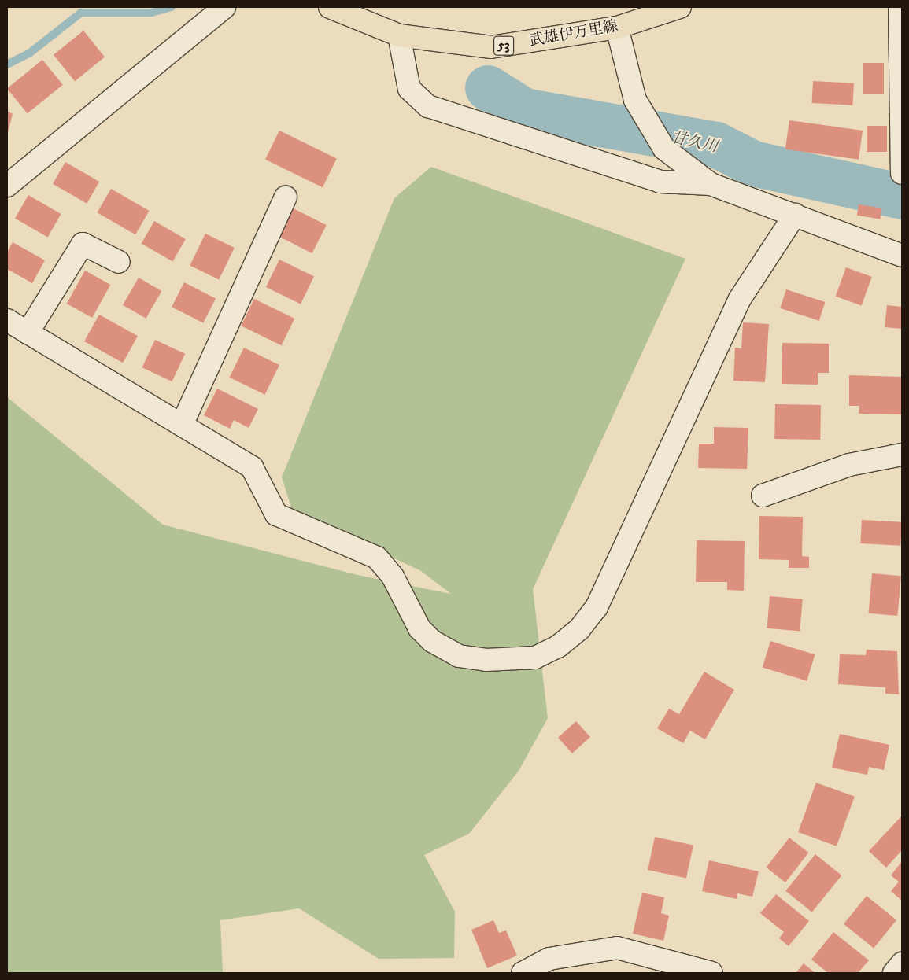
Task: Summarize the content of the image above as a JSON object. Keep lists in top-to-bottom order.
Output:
{
  "streets": {
    "main road": ["武雄伊万里線", "53"]
  },
  "water": ["甘久川"]
}
